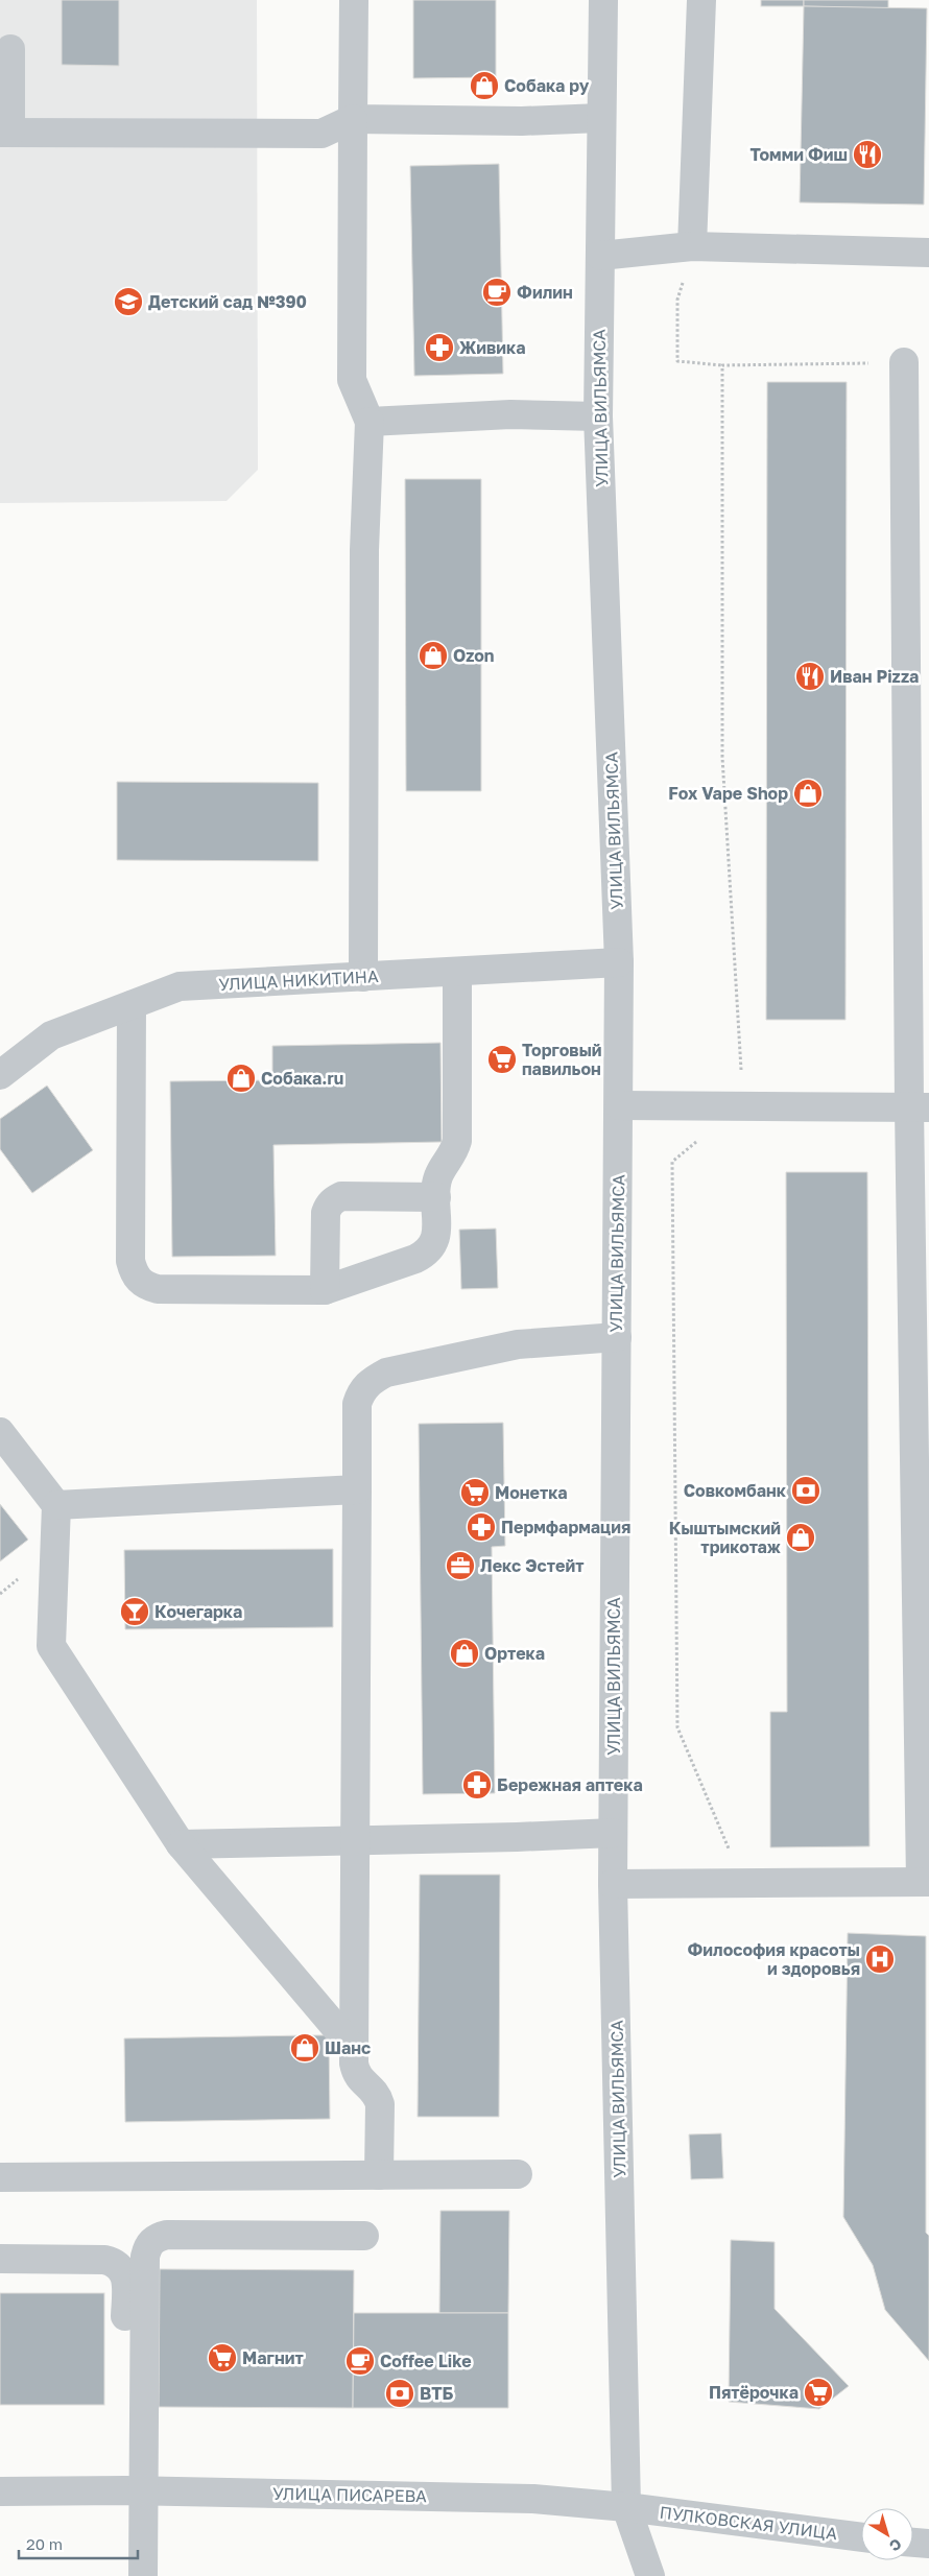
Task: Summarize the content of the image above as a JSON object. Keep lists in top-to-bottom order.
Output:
{
  "streets": {
    "street": [
      "УЛИЦА ВИЛЬЯМСА",
      "УЛИЦА НИКИТИНА",
      "УЛИЦА ПИСАРЕВА",
      "ПУЛКОВСКАЯ УЛИЦА"
    ]
  },
  "crossings": [
    ["УЛИЦА ВИЛЬЯМСА", "УЛИЦА НИКИТИНА"],
    ["УЛИЦА ВИЛЬЯМСА", "УЛИЦА ПИСАРЕВА"],
    ["УЛИЦА ВИЛЬЯМСА", "ПУЛКОВСКАЯ УЛИЦА"],
    ["УЛИЦА ПИСАРЕВА", "ПУЛКОВСКАЯ УЛИЦА"]
  ],
  "places": {
    "shop": [
      "Собака ру",
      "Ozon",
      "Fox Vape Shop",
      "Собака.ru",
      "Кыштымский трикотаж",
      "Ортека",
      "Шанс"
    ],
    "restaurant": ["Томми Фиш", "Иван Pizza"],
    "cafe": ["Филин", "Coffee Like"],
    "school or university": ["Детский сад №390"],
    "pharmacy": ["Живика", "Пермфармация", "Бережная аптека"],
    "supermarket": [
      "Торговый павильон",
      "Монетка",
      "Магнит",
      "Пятёрочка"
    ],
    "bank": ["Совкомбанк", "ВТБ"],
    "office": ["Лекс Эстейт"],
    "bar": ["Кочегарка"],
    "hospital": ["Философия красоты и здоровья"]
  },
  "scale_bar": "20 m",
  "north": "bottom right"
}
